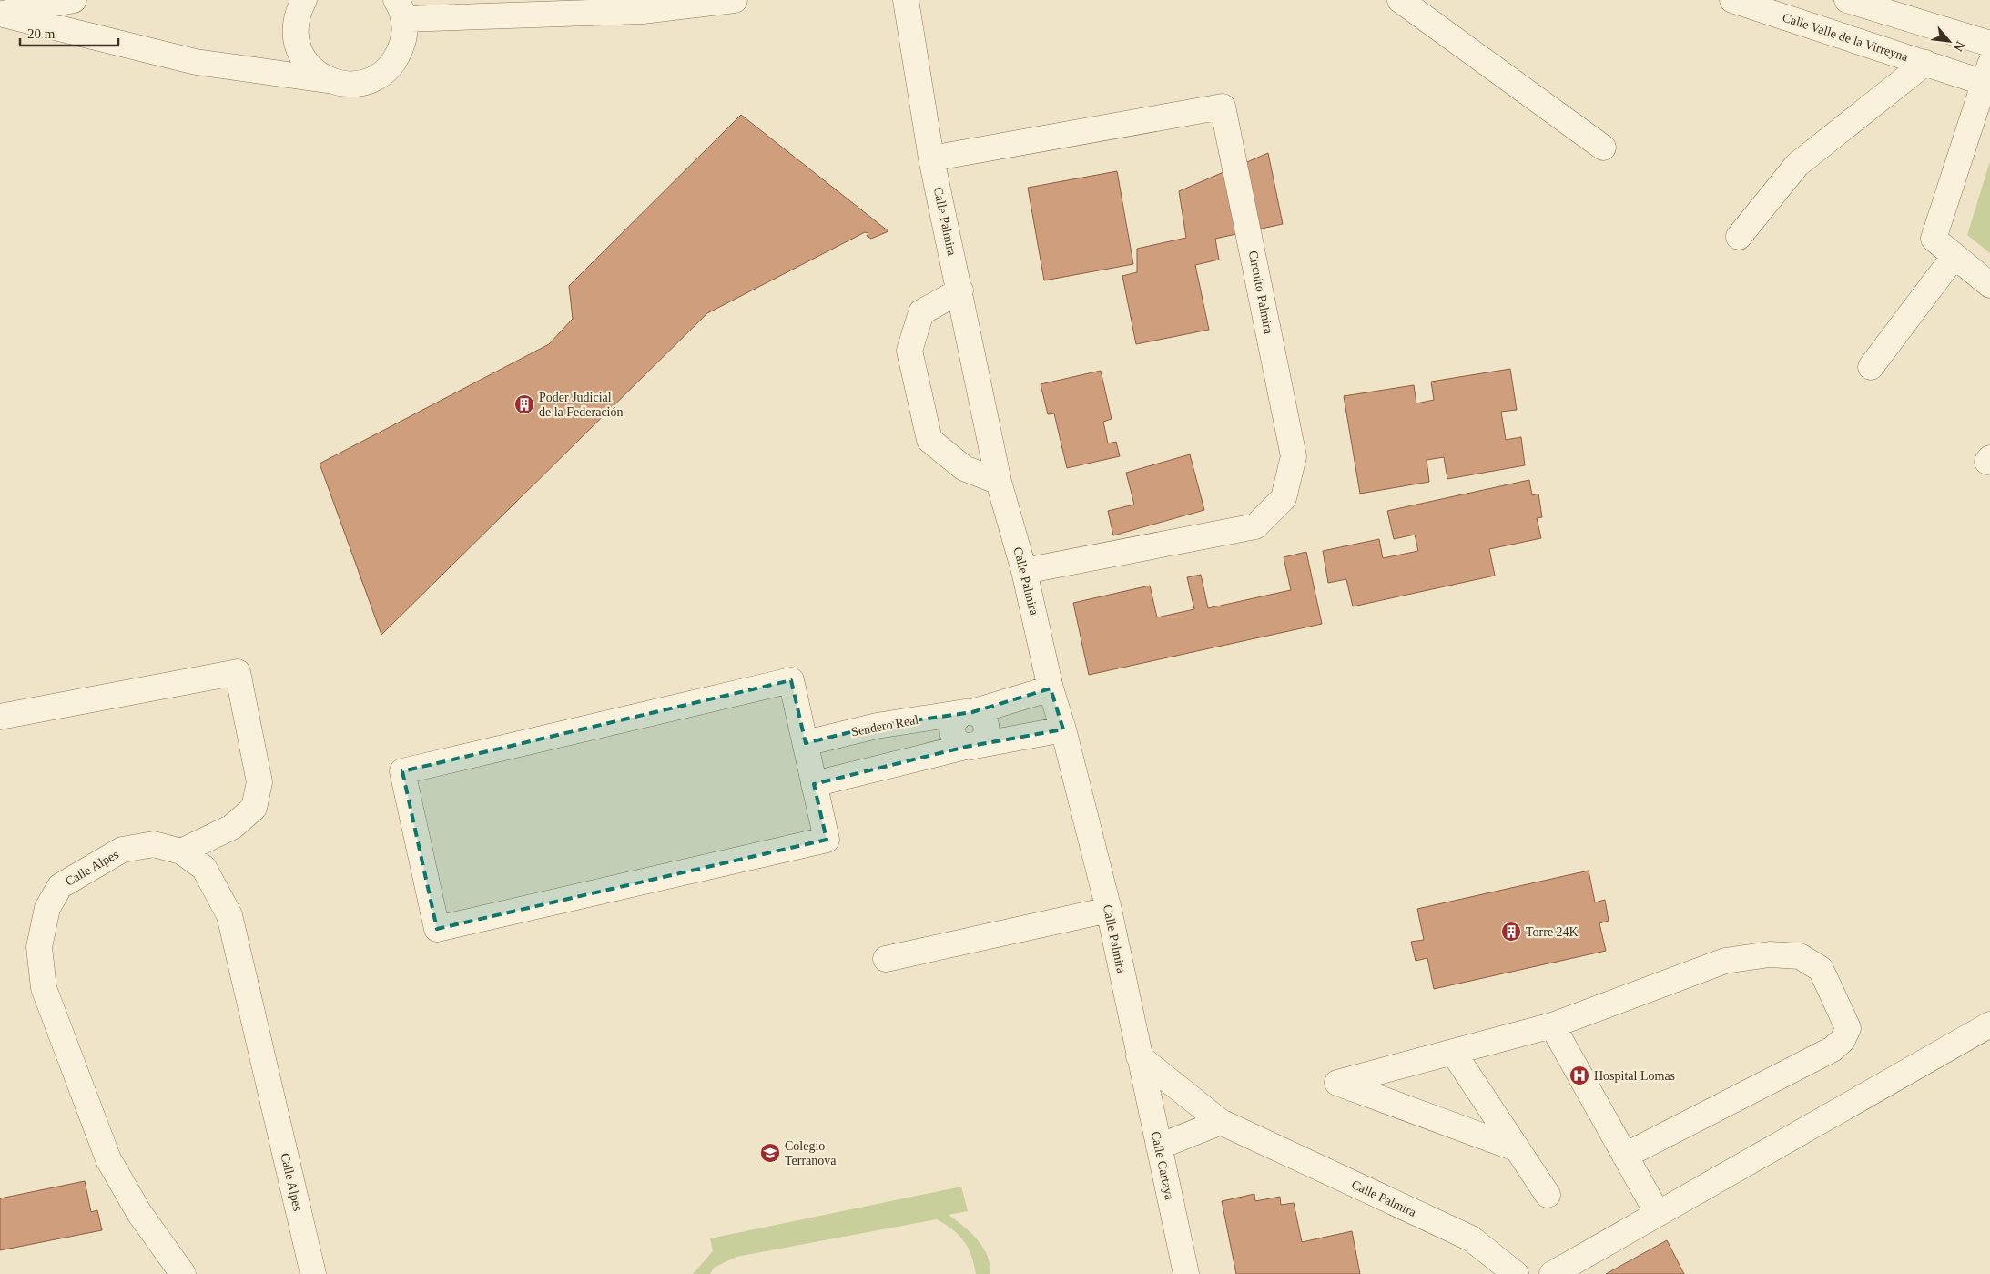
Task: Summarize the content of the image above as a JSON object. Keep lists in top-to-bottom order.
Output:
{
  "streets": {
    "street": [
      "Calle Valle de la Virreyna",
      "Calle Palmira",
      "Circuito Palmira",
      "Sendero Real",
      "Calle Alpes",
      "Calle Cartaya"
    ]
  },
  "crossings": [
    ["Calle Palmira", "Circuito Palmira"],
    ["Calle Palmira", "Sendero Real"],
    ["Calle Palmira", "Calle Cartaya"]
  ],
  "places": {
    "building": ["Poder Judicial de la Federación", "Torre 24K"],
    "hospital": ["Hospital Lomas"],
    "school or university": ["Colegio Terranova"]
  },
  "scale_bar": "20 m",
  "north": "bottom right"
}
